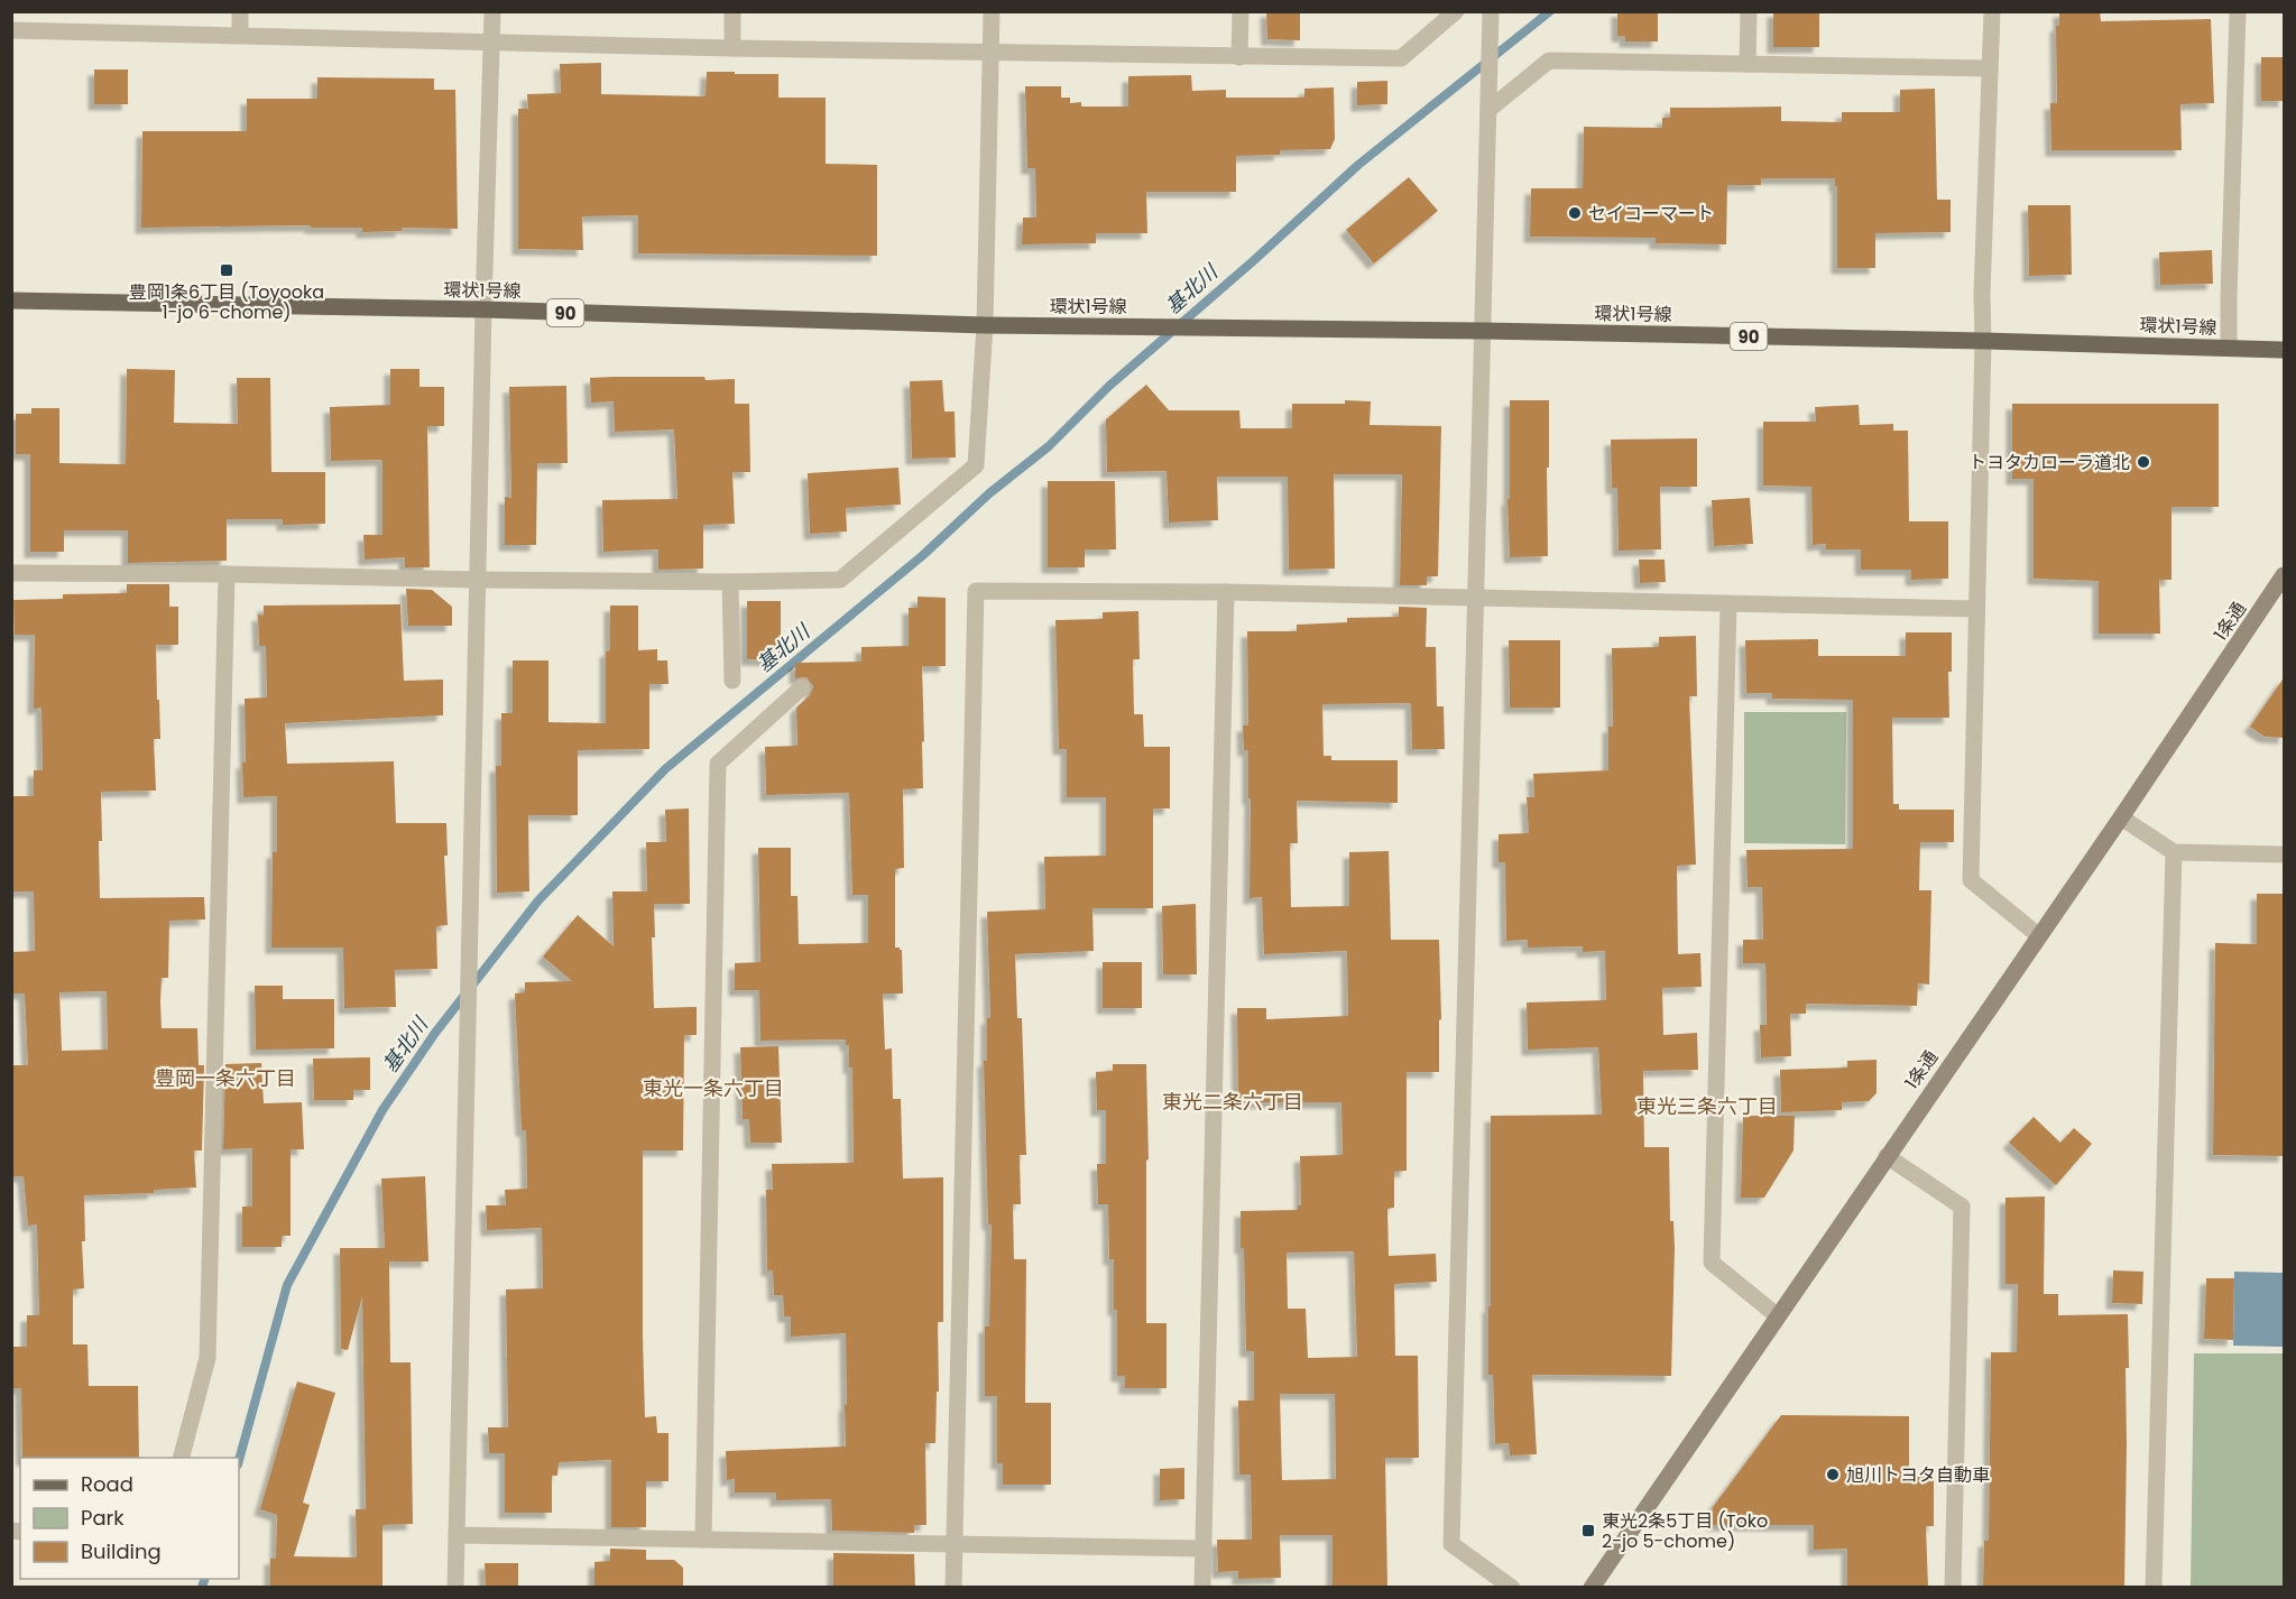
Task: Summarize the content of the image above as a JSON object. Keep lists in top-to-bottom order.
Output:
{
  "streets": {
    "main road": ["環状1号線", "90", "1条通"]
  },
  "districts": [
    "豊岡一条六丁目",
    "東光一条六丁目",
    "東光二条六丁目",
    "東光三条六丁目"
  ],
  "water": ["基北川"],
  "places": {
    "other": ["セイコーマート", "トヨタカローラ道北", "旭川トヨタ自動車"],
    "transit": ["豊岡1条6丁目 (Toyooka 1-jo 6-chome)", "東光2条5丁目 (Toko 2-jo 5-chome)"]
  },
  "legend": ["Road", "Park", "Building"]
}
